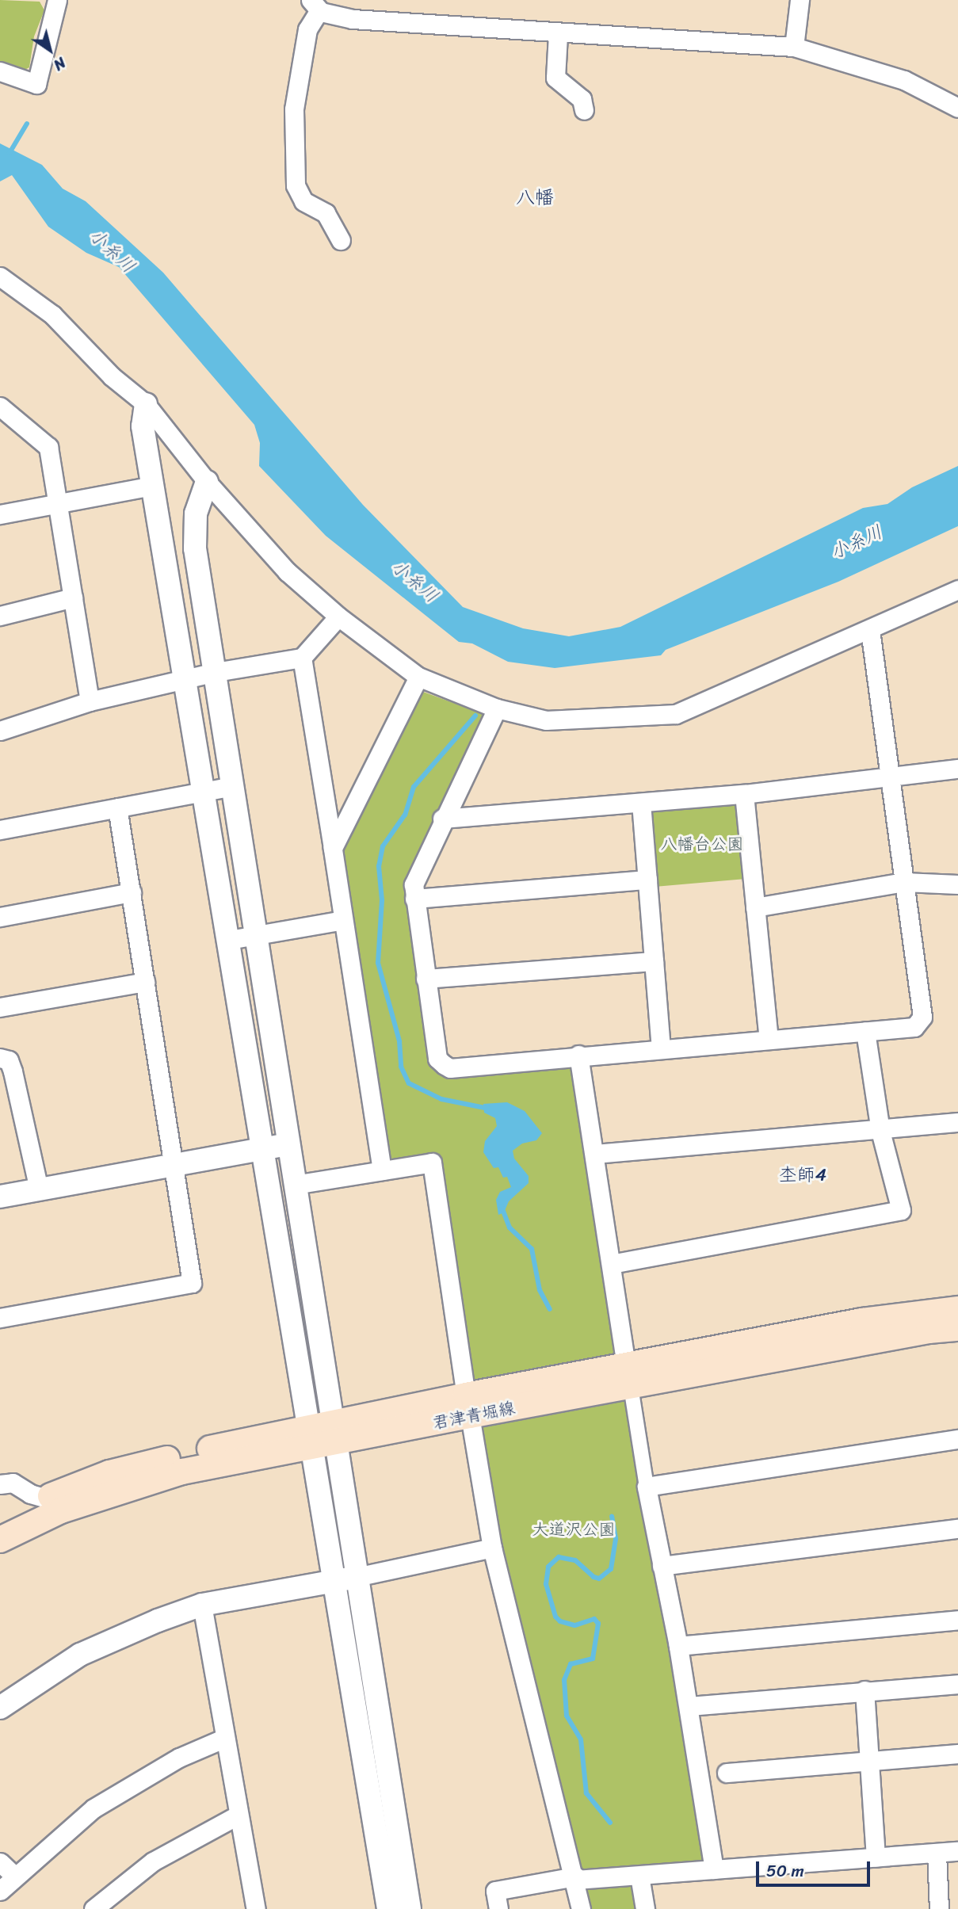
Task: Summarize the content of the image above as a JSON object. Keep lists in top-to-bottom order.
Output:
{
  "streets": {
    "main road": ["君津青堀線"]
  },
  "districts": ["八幡", "杢師4"],
  "water": ["小糸川"],
  "parks": ["八幡台公園", "大道沢公園"],
  "scale_bar": "50 m",
  "north": "bottom right"
}
